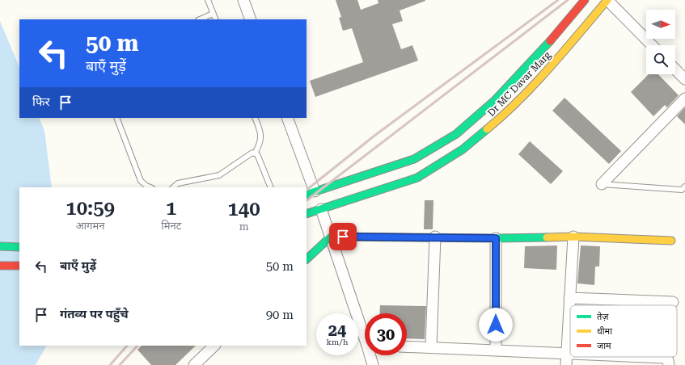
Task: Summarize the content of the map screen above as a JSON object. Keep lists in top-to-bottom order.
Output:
{
  "streets": {
    "street": ["Dr MC Davar Marg"]
  },
  "legend": ["तेज़", "धीमा", "जाम"],
  "north": "right",
  "page": {
    "turn": ["50 m", "बाएँ मुड़ें"],
    "then": "फिर",
    "eta": [
      "10:59",
      "आगमन",
      "1",
      "मिनट",
      "140",
      "m"
    ],
    "list": [
      {
        "name": "बाएँ मुड़ें",
        "value": "50 m"
      },
      {
        "name": "गंतव्य पर पहुँचे",
        "value": "90 m"
      }
    ],
    "speed": "24 km/h",
    "limit": "30"
  }
}
